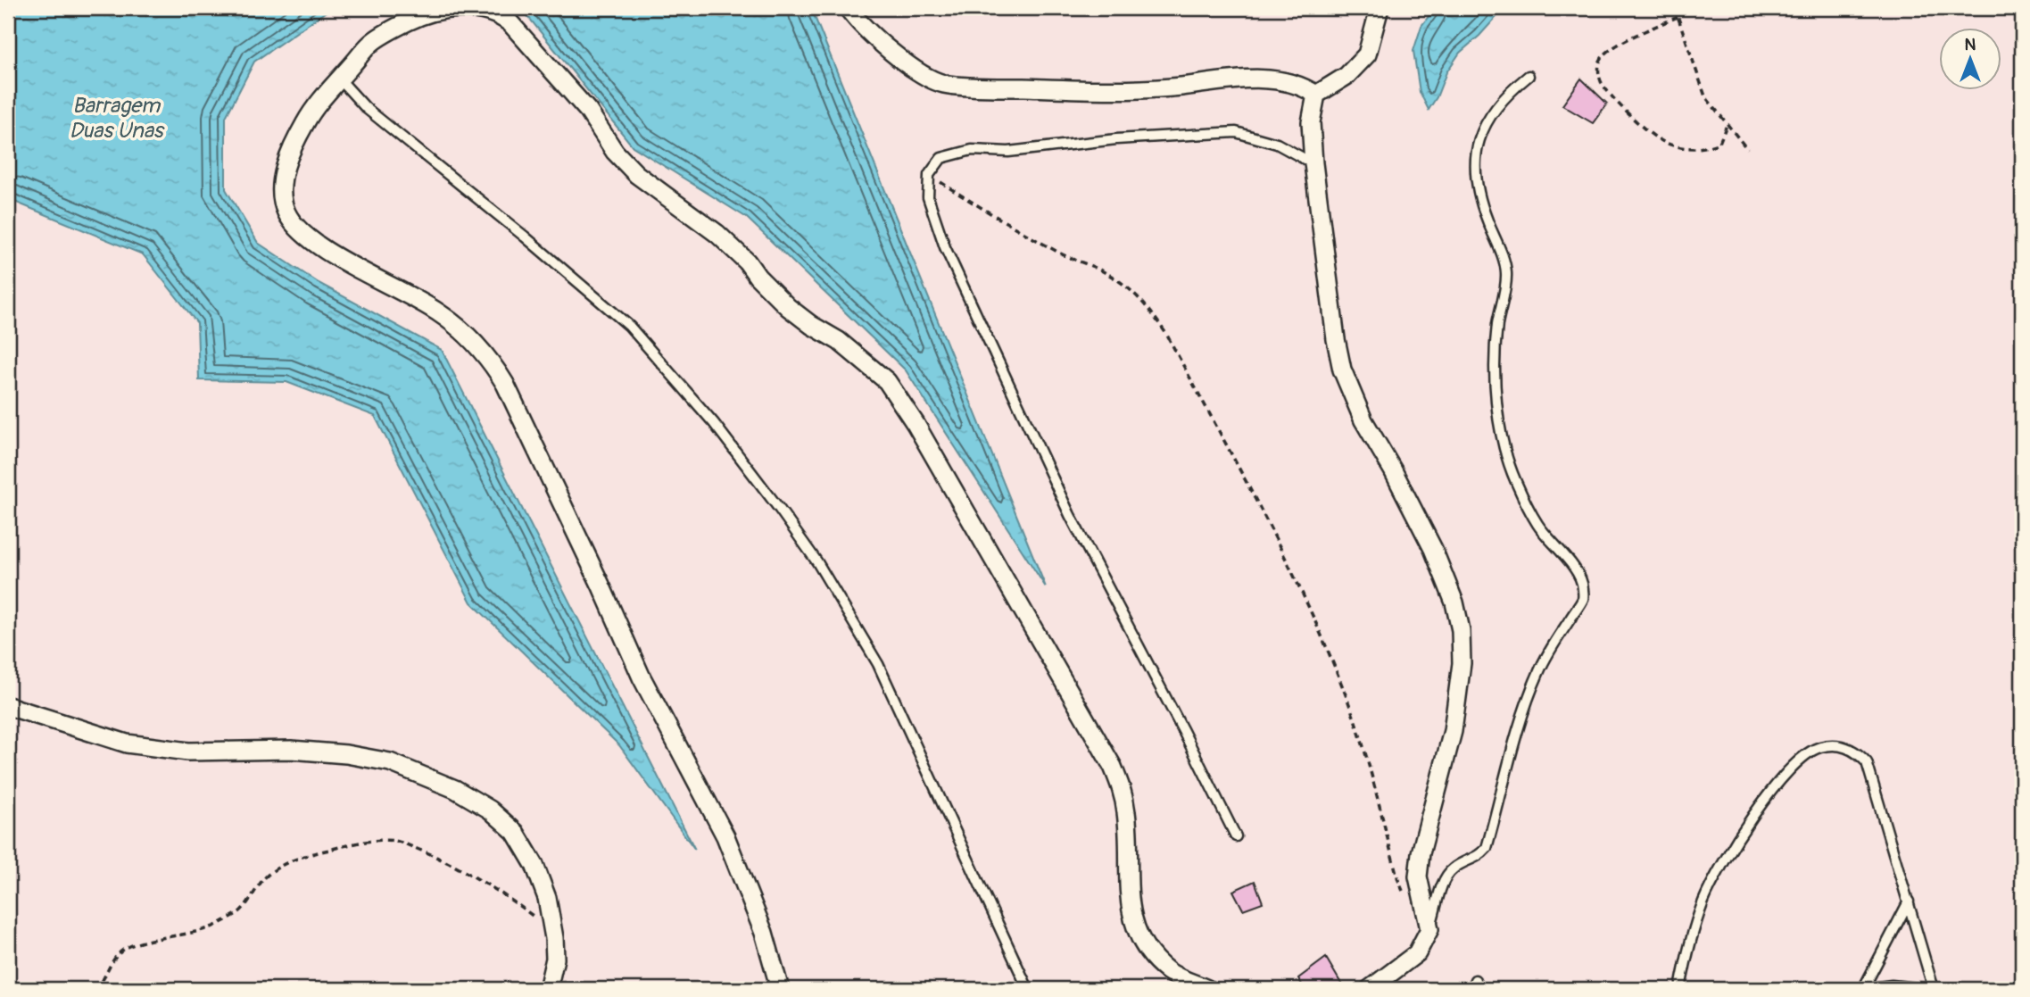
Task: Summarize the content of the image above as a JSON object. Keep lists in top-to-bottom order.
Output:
{
  "water": ["Barragem Duas Unas"],
  "north": "top"
}
